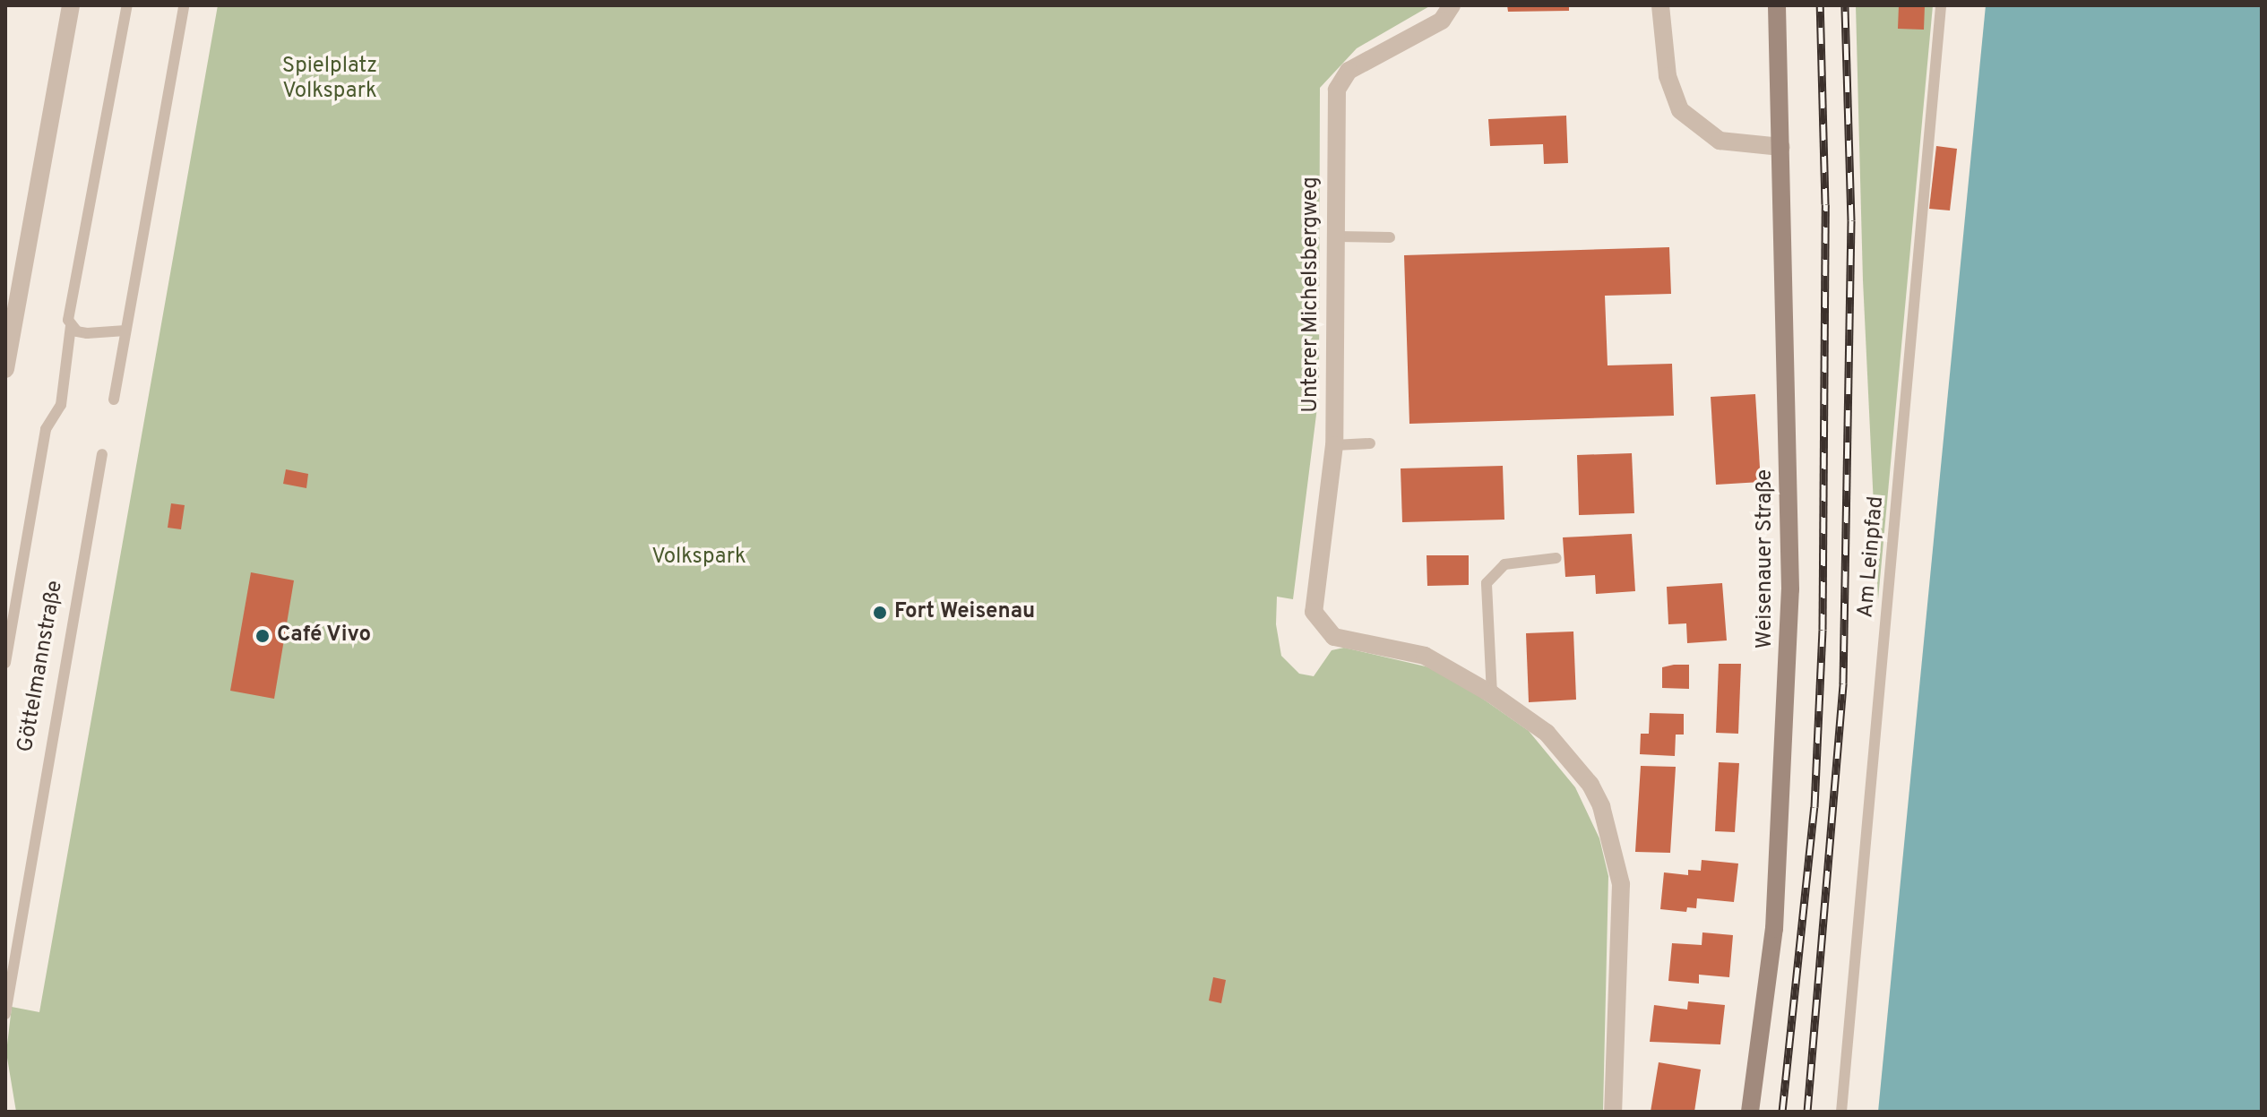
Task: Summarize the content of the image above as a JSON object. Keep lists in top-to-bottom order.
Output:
{
  "streets": {
    "main road": ["Weisenauer Straße"],
    "street": ["Unterer Michelsbergweg"],
    "lane": ["Am Leinpfad", "Göttelmannstraße"]
  },
  "parks": ["Spielplatz Volkspark", "Volkspark"],
  "places": ["Fort Weisenau", "Café Vivo"]
}
